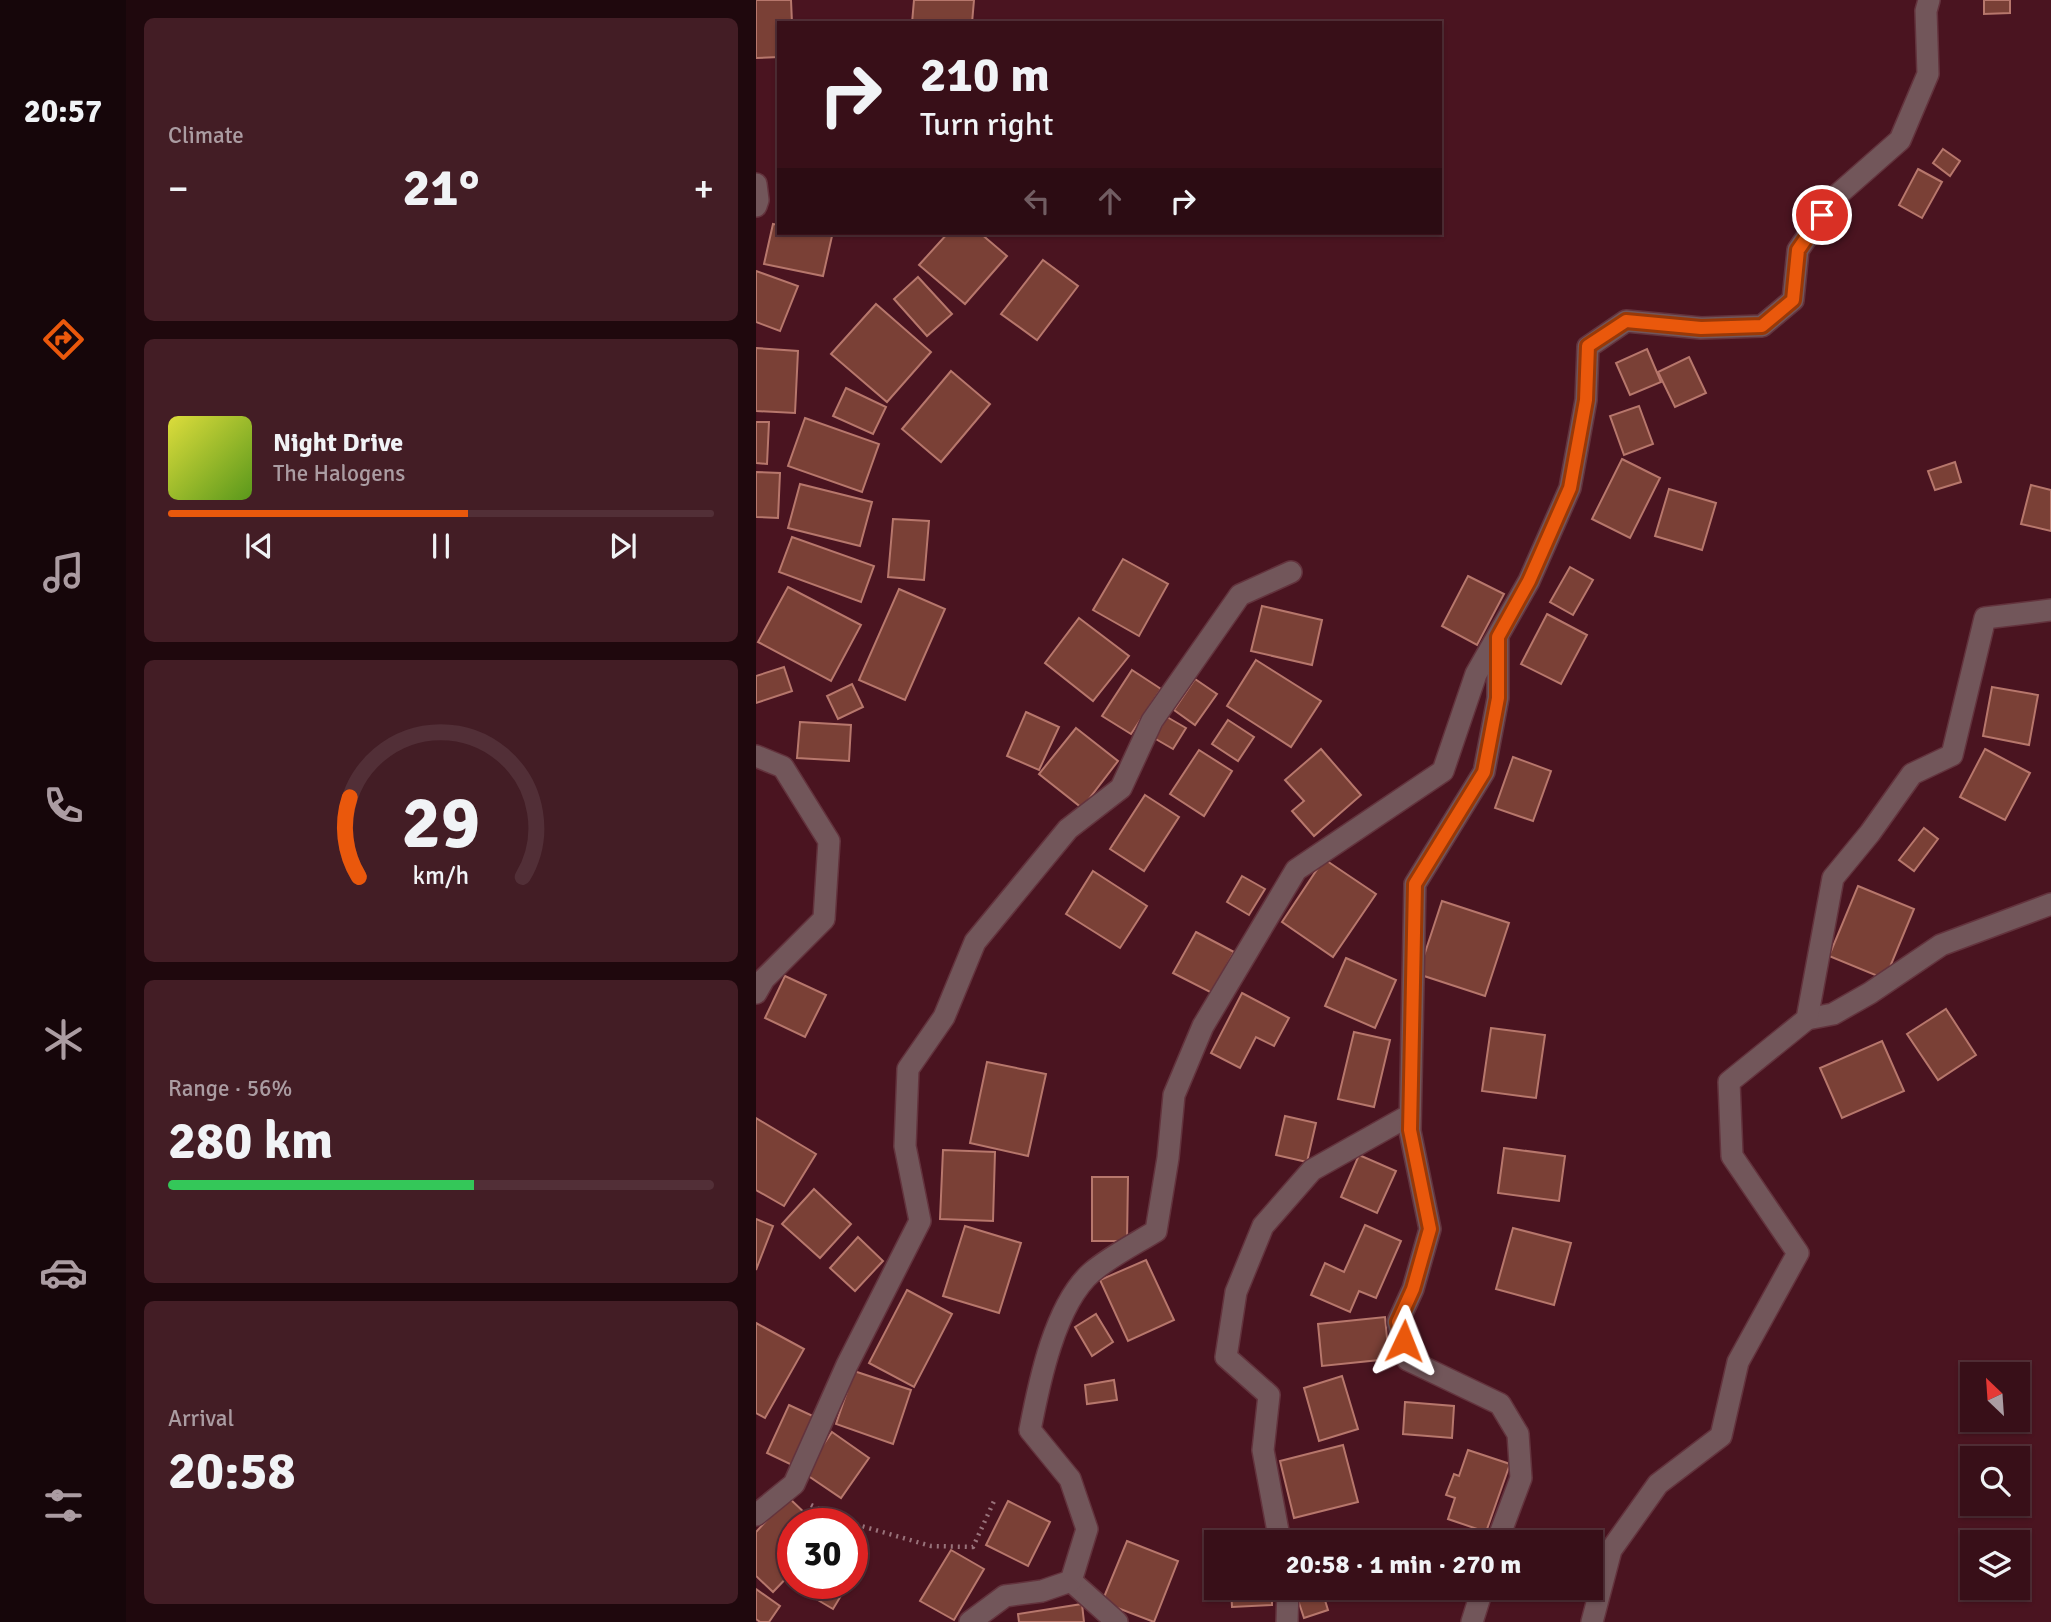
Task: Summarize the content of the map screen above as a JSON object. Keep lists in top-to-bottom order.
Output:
{
  "north": "top left",
  "page": {
    "tabs": "20:57",
    "tile": [
      "Climate",
      ["Range · 56%", "280 km"],
      ["Arrival", "20:58"]
    ],
    "turn": ["210 m", "Turn right"],
    "heat": ["−", "21°", "+"],
    "song": ["Night Drive", "The Halogens"],
    "limit": "30",
    "trip": "20:58 · 1 min · 270 m",
    "gauge": ["29", "km/h"]
  }
}
